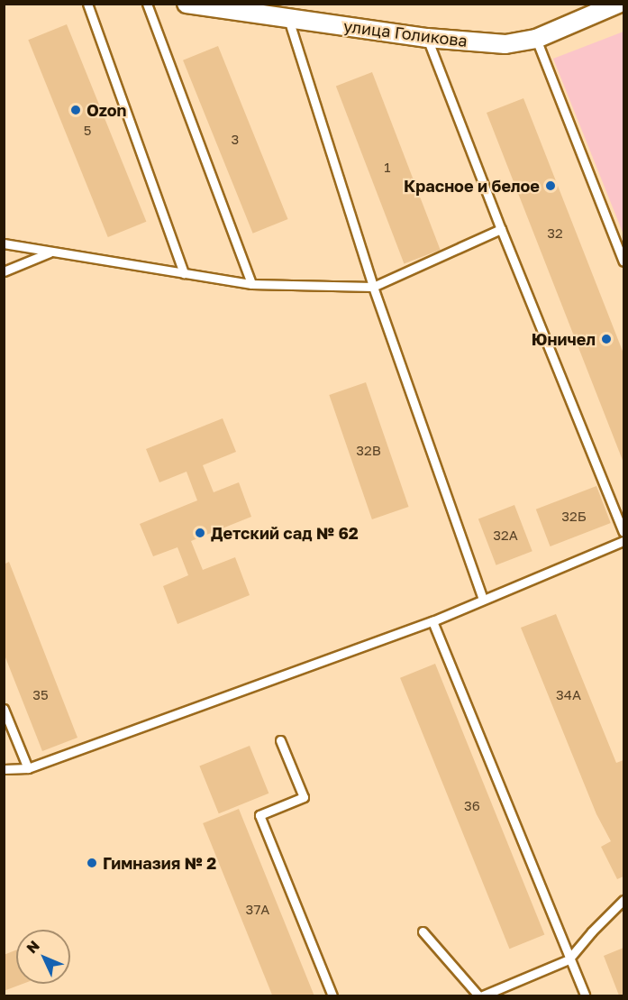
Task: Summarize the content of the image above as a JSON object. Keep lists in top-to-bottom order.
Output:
{
  "streets": {
    "street": ["улица Голикова"]
  },
  "places": [
    "Ozon",
    "Красное и белое",
    "Юничел",
    "Детский сад № 62",
    "Гимназия № 2"
  ],
  "house_numbers": [
    "5",
    "3",
    "1",
    "32",
    "32В",
    "32Б",
    "32А",
    "35",
    "34А",
    "36",
    "37А"
  ],
  "north": "top left"
}
